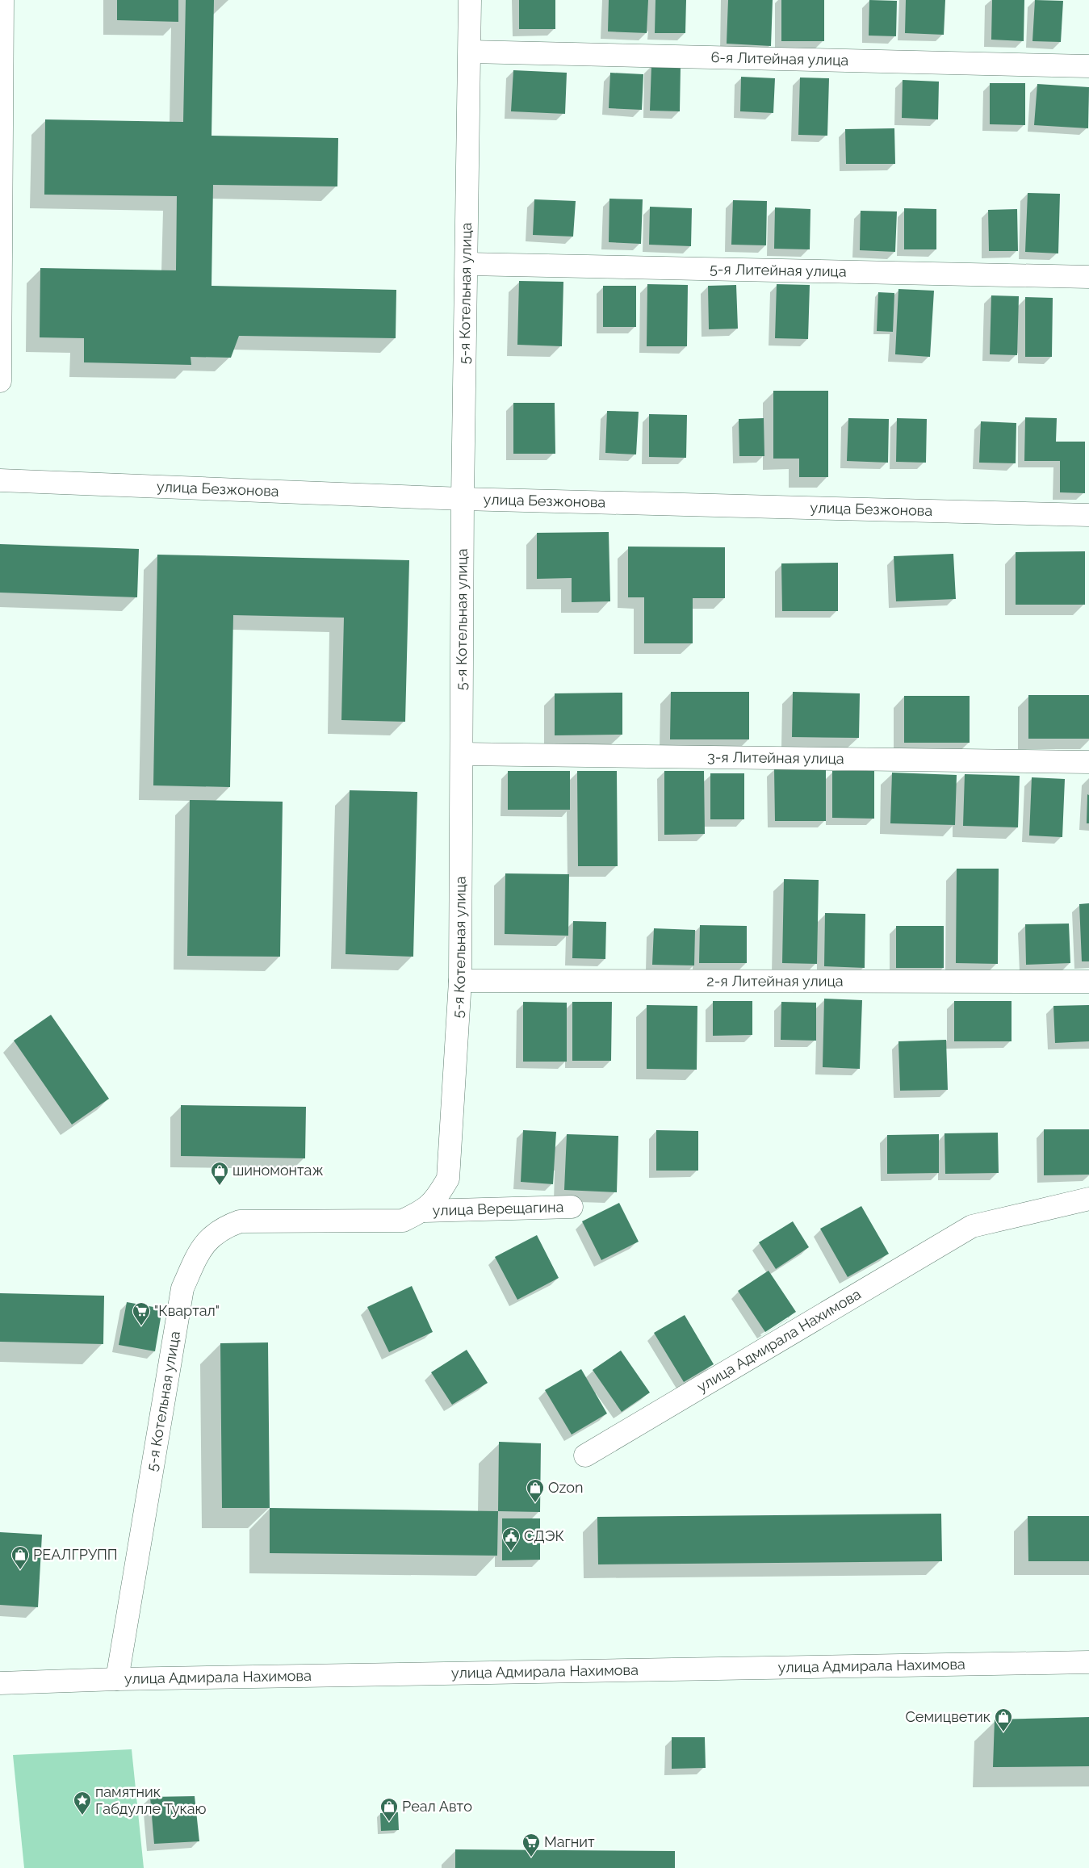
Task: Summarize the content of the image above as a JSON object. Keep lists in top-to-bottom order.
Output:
{
  "streets": {
    "street": [
      "6-я Литейная улица",
      "5-я Литейная улица",
      "5-я Котельная улица",
      "улица Безжонова",
      "3-я Литейная улица",
      "2-я Литейная улица",
      "улица Верещагина",
      "улица Адмирала Нахимова"
    ]
  },
  "crossings": [
    ["6-я Литейная улица", "5-я Котельная улица"],
    ["5-я Литейная улица", "5-я Котельная улица"],
    ["5-я Котельная улица", "улица Безжонова"],
    ["5-я Котельная улица", "3-я Литейная улица"],
    ["5-я Котельная улица", "2-я Литейная улица"],
    ["5-я Котельная улица", "улица Верещагина"],
    ["5-я Котельная улица", "улица Адмирала Нахимова"]
  ],
  "places": {
    "shop": [
      "шиномонтаж",
      "Ozon",
      "РЕАЛГРУПП",
      "Семицветик",
      "Реал Авто"
    ],
    "supermarket": ["\"Квартал\"", "Магнит"],
    "public building": ["СДЭК"],
    "place": ["памятник Габдулле Тукаю"]
  }
}
